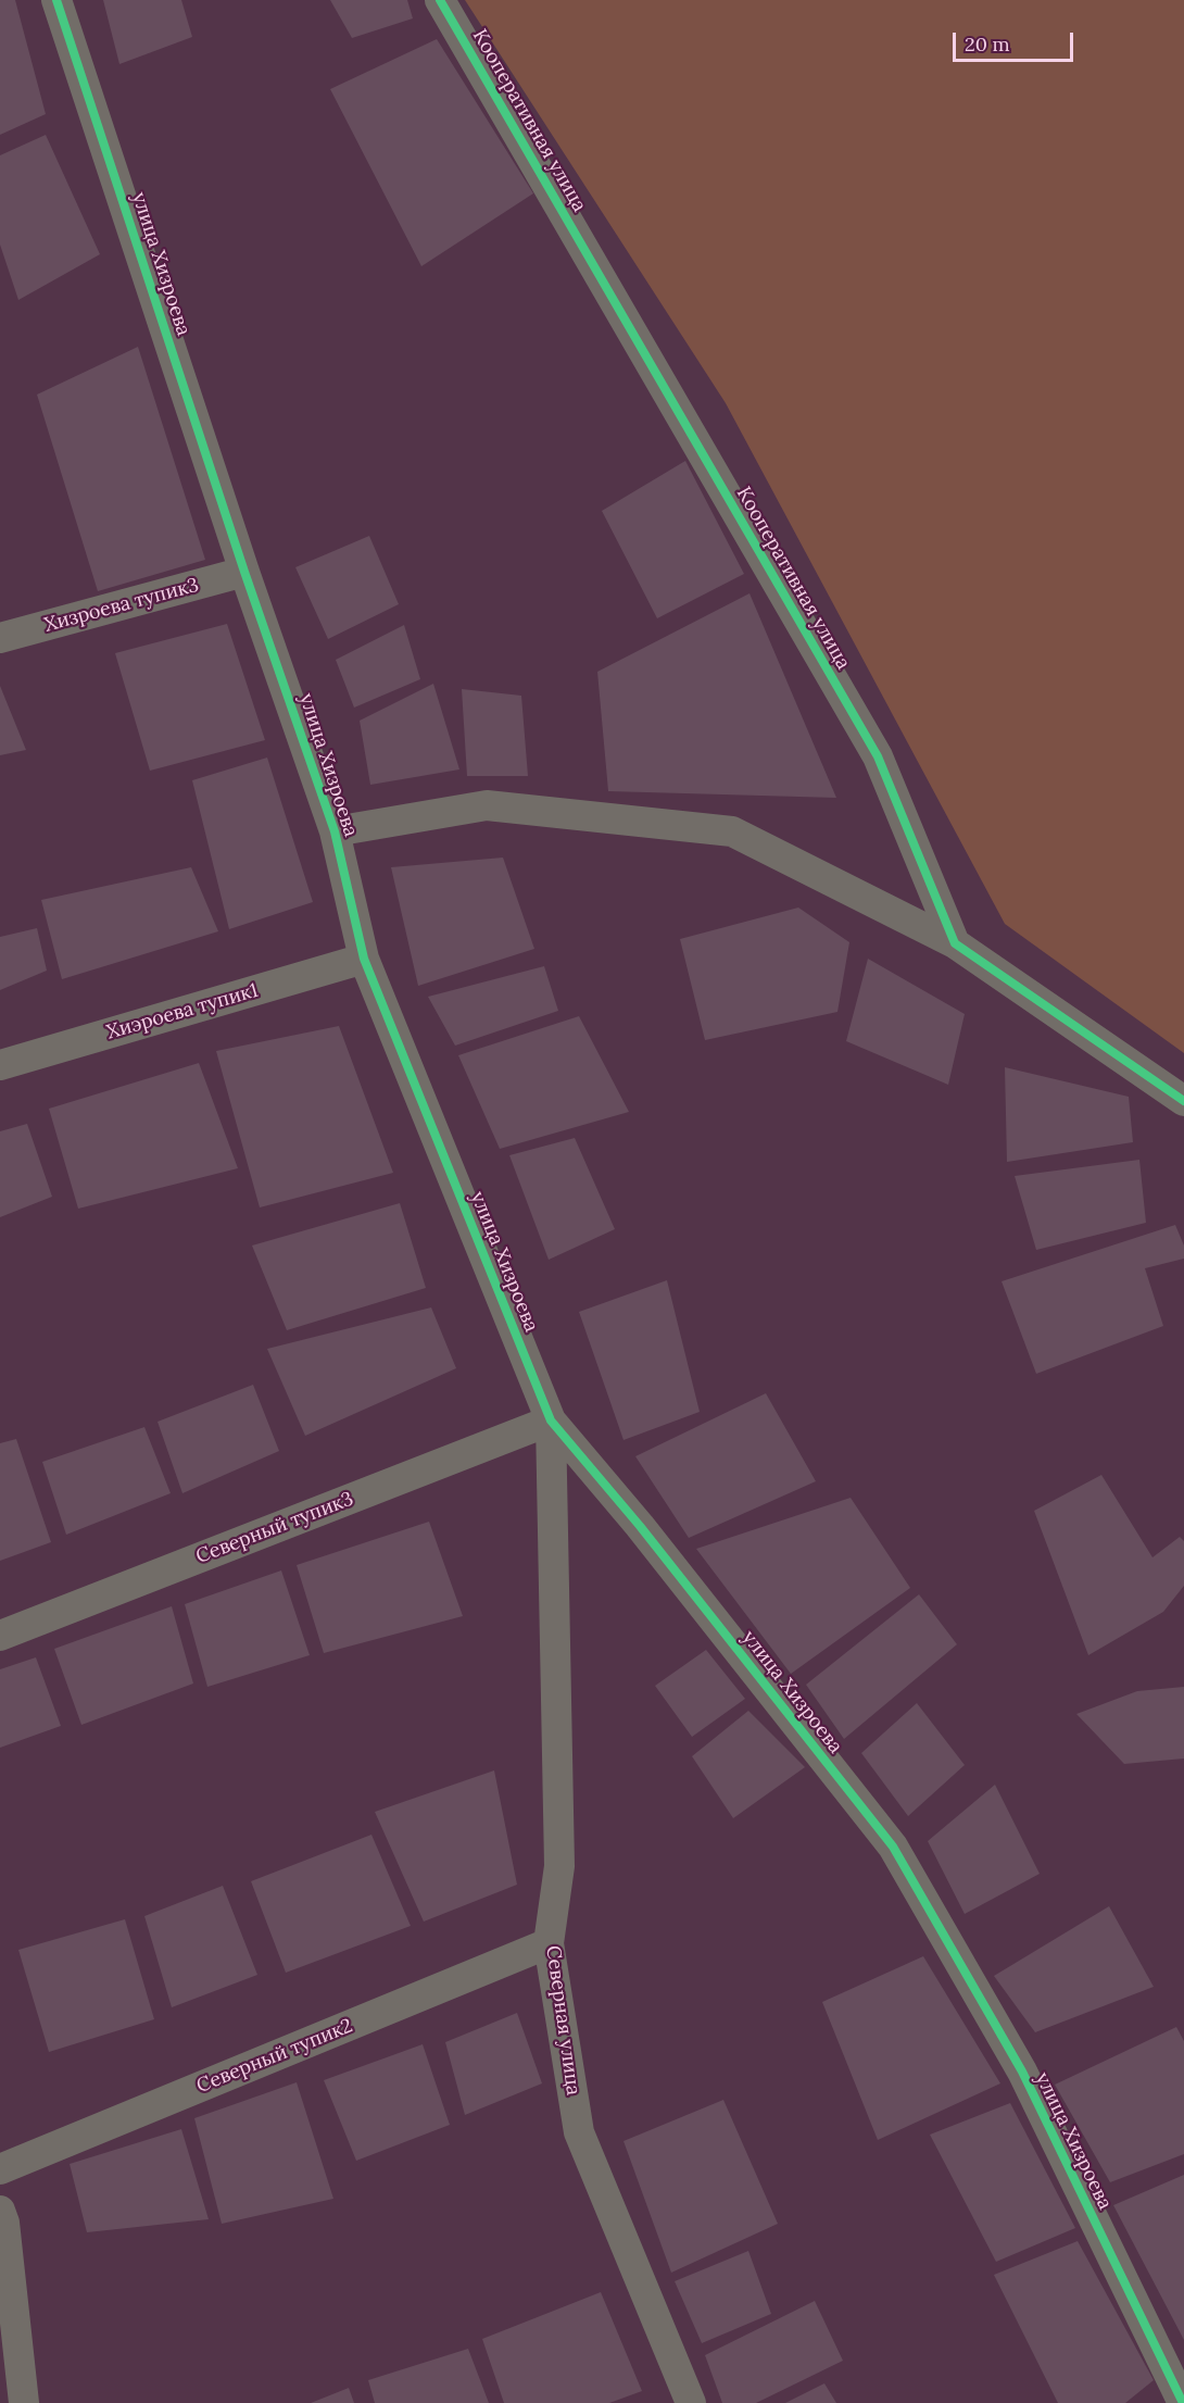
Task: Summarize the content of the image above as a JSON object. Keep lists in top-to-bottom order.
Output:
{
  "streets": {
    "street": [
      "Кооперативная улица",
      "улица Хизроева",
      "Хизроева тупик3",
      "Хиэроева тупик1",
      "Северный тупик3",
      "Северная улица",
      "Северный тупик2"
    ]
  },
  "crossings": [
    ["улица Хизроева", "Хизроева тупик3"],
    ["улица Хизроева", "Хиэроева тупик1"],
    ["улица Хизроева", "Северный тупик3"],
    ["улица Хизроева", "Северная улица"],
    ["Северный тупик3", "Северная улица"],
    ["Северная улица", "Северный тупик2"]
  ],
  "scale_bar": "20 m"
}
